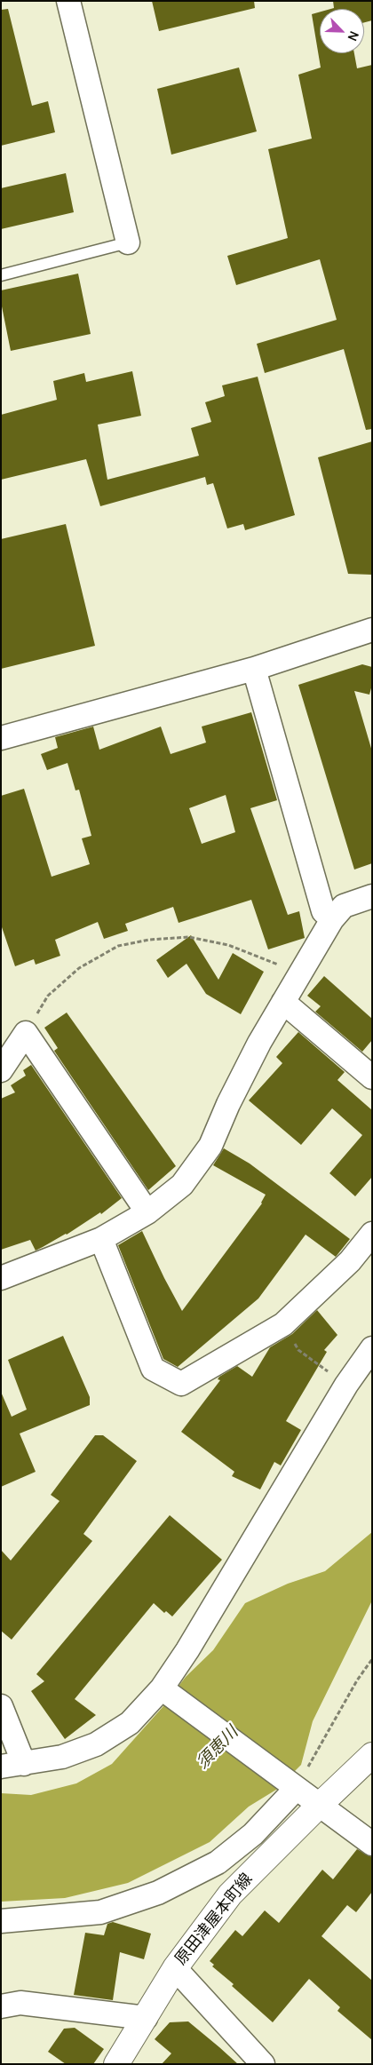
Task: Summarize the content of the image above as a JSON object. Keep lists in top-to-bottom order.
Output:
{
  "streets": {
    "street": ["原田津屋本町線"]
  },
  "water": ["須恵川"],
  "north": "bottom right"
}
